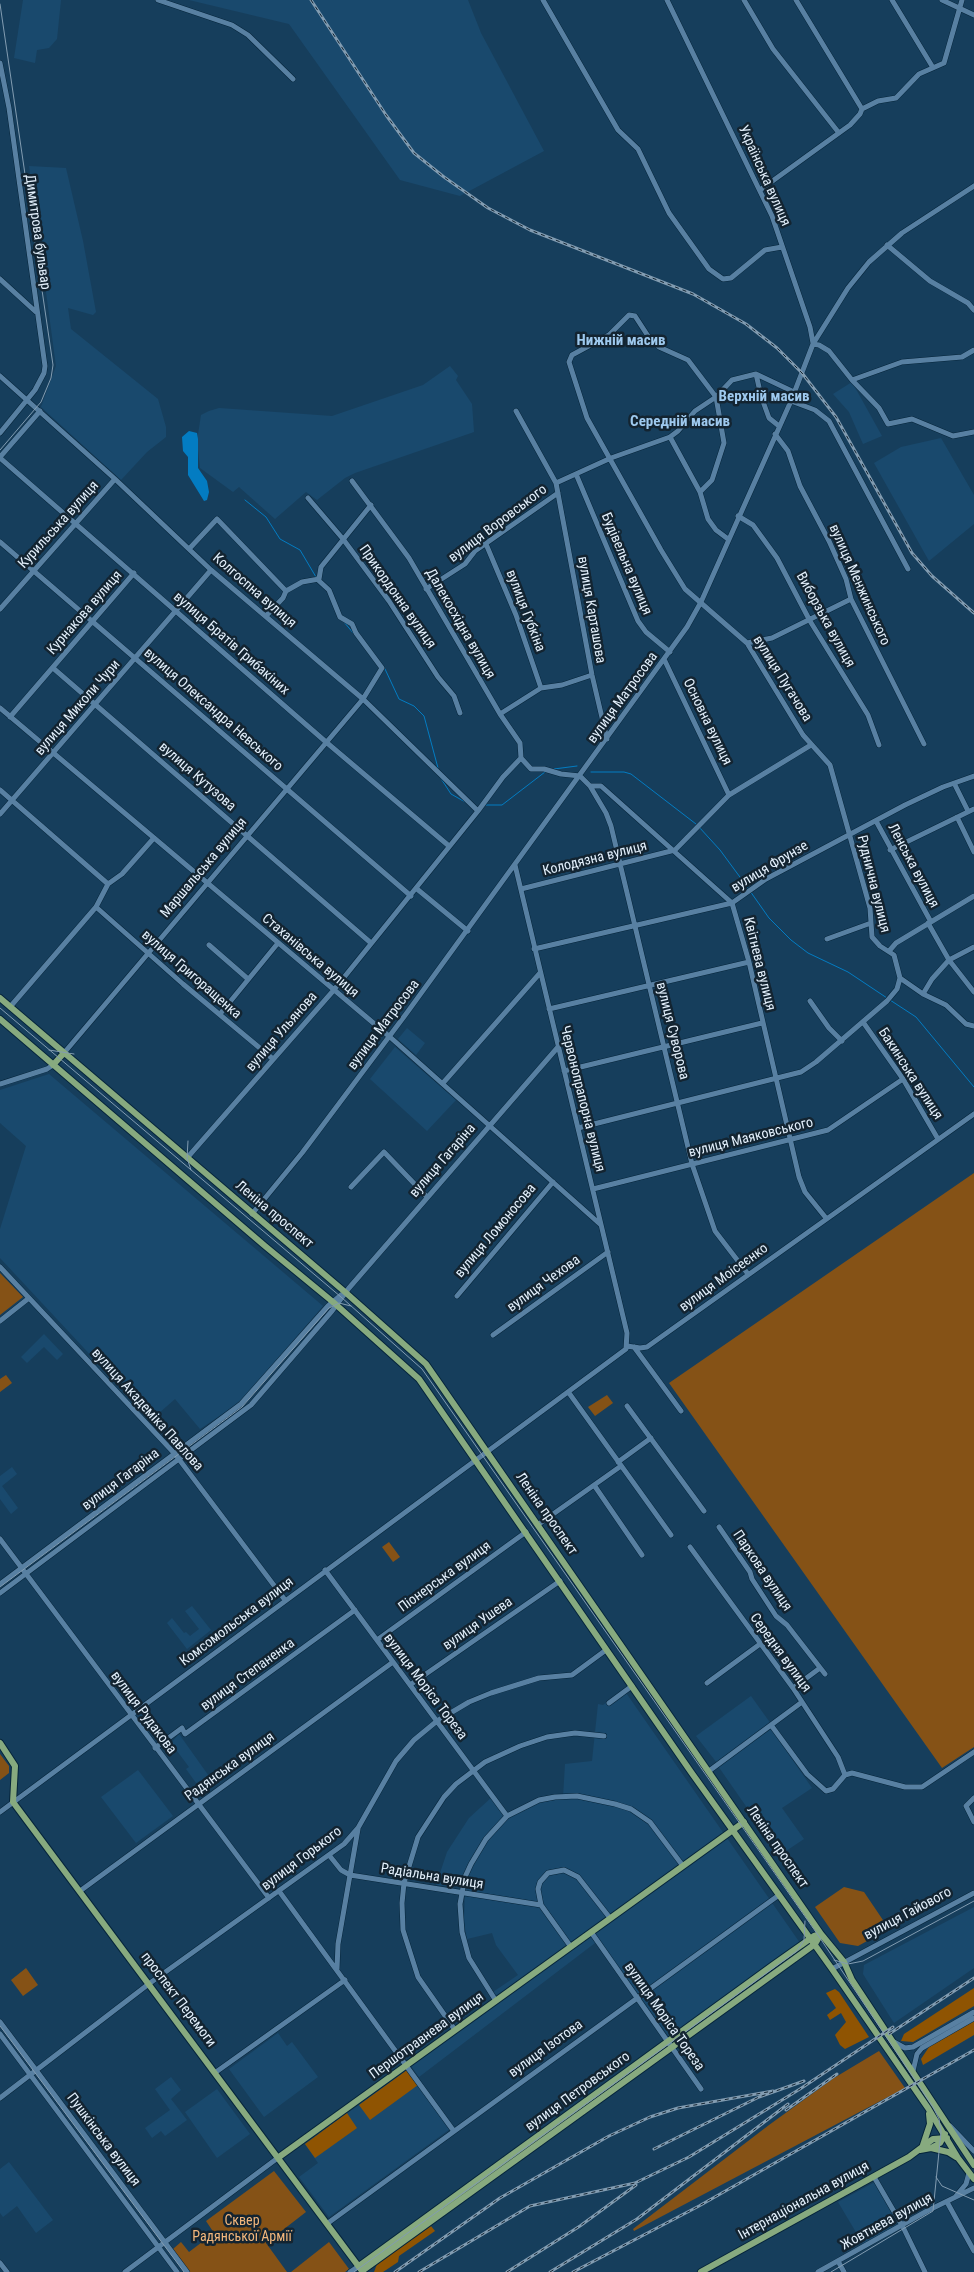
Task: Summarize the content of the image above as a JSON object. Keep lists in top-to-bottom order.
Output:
{
  "streets": {
    "main road": [
      "Леніна проспект",
      "проспект Перемоги",
      "Першотравнева вулиця",
      "вулиця Петровського",
      "Інтернаціональна вулиця"
    ],
    "street": [
      "Українська вулиця",
      "Димитрова бульвар",
      "вулиця Воровського",
      "Курильська вулиця",
      "Будівельна вулиця",
      "вулиця Менжинського",
      "Колгоспна вулиця",
      "Прикордонна вулиця",
      "вулиця Карташова",
      "вулиця Губкіна",
      "Курнакова вулиця",
      "Виборзька вулиця",
      "Далекосхідна вулиця",
      "вулиця Братів Грибакіних",
      "вулиця Пугачова",
      "вулиця Матросова",
      "вулиця Миколи Чури",
      "вулиця Олександра Невського",
      "Основна вулиця",
      "вулиця Кутузова",
      "Колодязна вулиця",
      "Ленська вулиця",
      "вулиця Фрунзе",
      "Маршальська вулиця",
      "Руднична вулиця",
      "Стаханівська вулиця",
      "Квітнева вулиця",
      "вулиця Григоращенка",
      "вулиця Суворова",
      "вулиця Ульянова",
      "Бакинська вулиця",
      "Червонопрапорна вулиця",
      "вулиця Маяковського",
      "вулиця Гагаріна",
      "вулиця Ломоносова",
      "вулиця Моісеєнко",
      "вулиця Чехова",
      "вулиця Академіка Павлова",
      "Паркова вулиця",
      "Піонерська вулиця",
      "Комсомольська вулиця",
      "вулиця Ушева",
      "Середня вулиця",
      "вулиця Степаненка",
      "вулиця Моріса Тореза",
      "вулиця Рудакова",
      "Радянська вулиця",
      "вулиця Горького",
      "Радіальна вулиця",
      "вулиця Гайового",
      "вулиця Ізотова",
      "Пушкінська вулиця",
      "Жовтнева вулиця"
    ]
  },
  "crossings": [
    ["Українська вулиця", "вулиця Матросова"],
    ["Димитрова бульвар", "Колгоспна вулиця"],
    ["вулиця Воровського", "вулиця Карташова"],
    ["вулиця Воровського", "вулиця Губкіна"],
    ["вулиця Воровського", "Далекосхідна вулиця"],
    ["Курильська вулиця", "Колгоспна вулиця"],
    ["Курильська вулиця", "вулиця Братів Грибакіних"],
    ["Курильська вулиця", "вулиця Олександра Невського"],
    ["Будівельна вулиця", "вулиця Матросова"],
    ["вулиця Менжинського", "вулиця Матросова"],
    ["Колгоспна вулиця", "вулиця Миколи Чури"],
    ["Колгоспна вулиця", "Маршальська вулиця"],
    ["Колгоспна вулиця", "вулиця Ульянова"],
    ["вулиця Карташова", "вулиця Матросова"],
    ["Курнакова вулиця", "вулиця Братів Грибакіних"],
    ["Курнакова вулиця", "вулиця Олександра Невського"],
    ["Курнакова вулиця", "вулиця Кутузова"],
    ["Курнакова вулиця", "Стаханівська вулиця"],
    ["Виборзька вулиця", "вулиця Матросова"],
    ["вулиця Братів Грибакіних", "вулиця Миколи Чури"],
    ["вулиця Братів Грибакіних", "Маршальська вулиця"],
    ["вулиця Братів Грибакіних", "вулиця Ульянова"],
    ["вулиця Пугачова", "вулиця Матросова"],
    ["вулиця Пугачова", "Руднична вулиця"],
    ["вулиця Матросова", "Основна вулиця"],
    ["вулиця Матросова", "Стаханівська вулиця"],
    ["вулиця Матросова", "Квітнева вулиця"],
    ["вулиця Матросова", "Червонопрапорна вулиця"],
    ["вулиця Матросова", "Леніна проспект"],
    ["вулиця Миколи Чури", "вулиця Олександра Невського"],
    ["вулиця Миколи Чури", "вулиця Кутузова"],
    ["вулиця Миколи Чури", "Стаханівська вулиця"],
    ["вулиця Олександра Невського", "Маршальська вулиця"],
    ["вулиця Олександра Невського", "вулиця Ульянова"],
    ["вулиця Кутузова", "Маршальська вулиця"],
    ["вулиця Кутузова", "вулиця Ульянова"],
    ["Колодязна вулиця", "Квітнева вулиця"],
    ["Колодязна вулиця", "вулиця Суворова"],
    ["Колодязна вулиця", "Червонопрапорна вулиця"],
    ["Ленська вулиця", "вулиця Фрунзе"],
    ["вулиця Фрунзе", "Руднична вулиця"],
    ["вулиця Фрунзе", "Квітнева вулиця"],
    ["вулиця Фрунзе", "вулиця Суворова"],
    ["вулиця Фрунзе", "Червонопрапорна вулиця"],
    ["Маршальська вулиця", "Стаханівська вулиця"],
    ["Маршальська вулиця", "вулиця Григоращенка"],
    ["Маршальська вулиця", "Леніна проспект"],
    ["Стаханівська вулиця", "вулиця Ульянова"],
    ["Стаханівська вулиця", "Червонопрапорна вулиця"],
    ["Стаханівська вулиця", "вулиця Гагаріна"],
    ["Стаханівська вулиця", "вулиця Ломоносова"],
    ["Квітнева вулиця", "вулиця Суворова"],
    ["Квітнева вулиця", "вулиця Маяковського"],
    ["Квітнева вулиця", "вулиця Моісеєнко"],
    ["вулиця Григоращенка", "вулиця Ульянова"],
    ["вулиця Суворова", "вулиця Маяковського"],
    ["вулиця Суворова", "вулиця Моісеєнко"],
    ["вулиця Ульянова", "Леніна проспект"],
    ["Бакинська вулиця", "вулиця Маяковського"],
    ["Бакинська вулиця", "вулиця Моісеєнко"],
    ["Червонопрапорна вулиця", "вулиця Маяковського"],
    ["Червонопрапорна вулиця", "вулиця Гагаріна"],
    ["Червонопрапорна вулиця", "вулиця Моісеєнко"],
    ["Червонопрапорна вулиця", "вулиця Чехова"],
    ["вулиця Гагаріна", "Леніна проспект"],
    ["вулиця Гагаріна", "вулиця Академіка Павлова"],
    ["вулиця Гагаріна", "вулиця Рудакова"],
    ["Леніна проспект", "Піонерська вулиця"],
    ["Леніна проспект", "Комсомольська вулиця"],
    ["Леніна проспект", "вулиця Ушева"],
    ["Леніна проспект", "вулиця Горького"],
    ["Леніна проспект", "Першотравнева вулиця"],
    ["Леніна проспект", "вулиця Ізотова"],
    ["Леніна проспект", "вулиця Петровського"],
    ["Леніна проспект", "Інтернаціональна вулиця"],
    ["вулиця Академіка Павлова", "Комсомольська вулиця"],
    ["Піонерська вулиця", "вулиця Моріса Тореза"],
    ["Комсомольська вулиця", "вулиця Моріса Тореза"],
    ["Комсомольська вулиця", "вулиця Рудакова"],
    ["Комсомольська вулиця", "проспект Перемоги"],
    ["вулиця Ушева", "вулиця Моріса Тореза"],
    ["вулиця Степаненка", "вулиця Моріса Тореза"],
    ["вулиця Степаненка", "вулиця Рудакова"],
    ["вулиця Моріса Тореза", "Радянська вулиця"],
    ["вулиця Моріса Тореза", "вулиця Горького"],
    ["вулиця Моріса Тореза", "Першотравнева вулиця"],
    ["вулиця Моріса Тореза", "вулиця Ізотова"],
    ["вулиця Моріса Тореза", "вулиця Петровського"],
    ["вулиця Рудакова", "Радянська вулиця"],
    ["вулиця Рудакова", "вулиця Горького"],
    ["Радянська вулиця", "проспект Перемоги"],
    ["вулиця Горького", "проспект Перемоги"],
    ["вулиця Горького", "Пушкінська вулиця"],
    ["проспект Перемоги", "Першотравнева вулиця"],
    ["проспект Перемоги", "вулиця Ізотова"],
    ["проспект Перемоги", "вулиця Петровського"],
    ["Першотравнева вулиця", "Пушкінська вулиця"]
  ],
  "districts": ["Нижній масив", "Верхній масив", "Середній масив"],
  "parks": ["Сквер Радянської Армії"]
}
